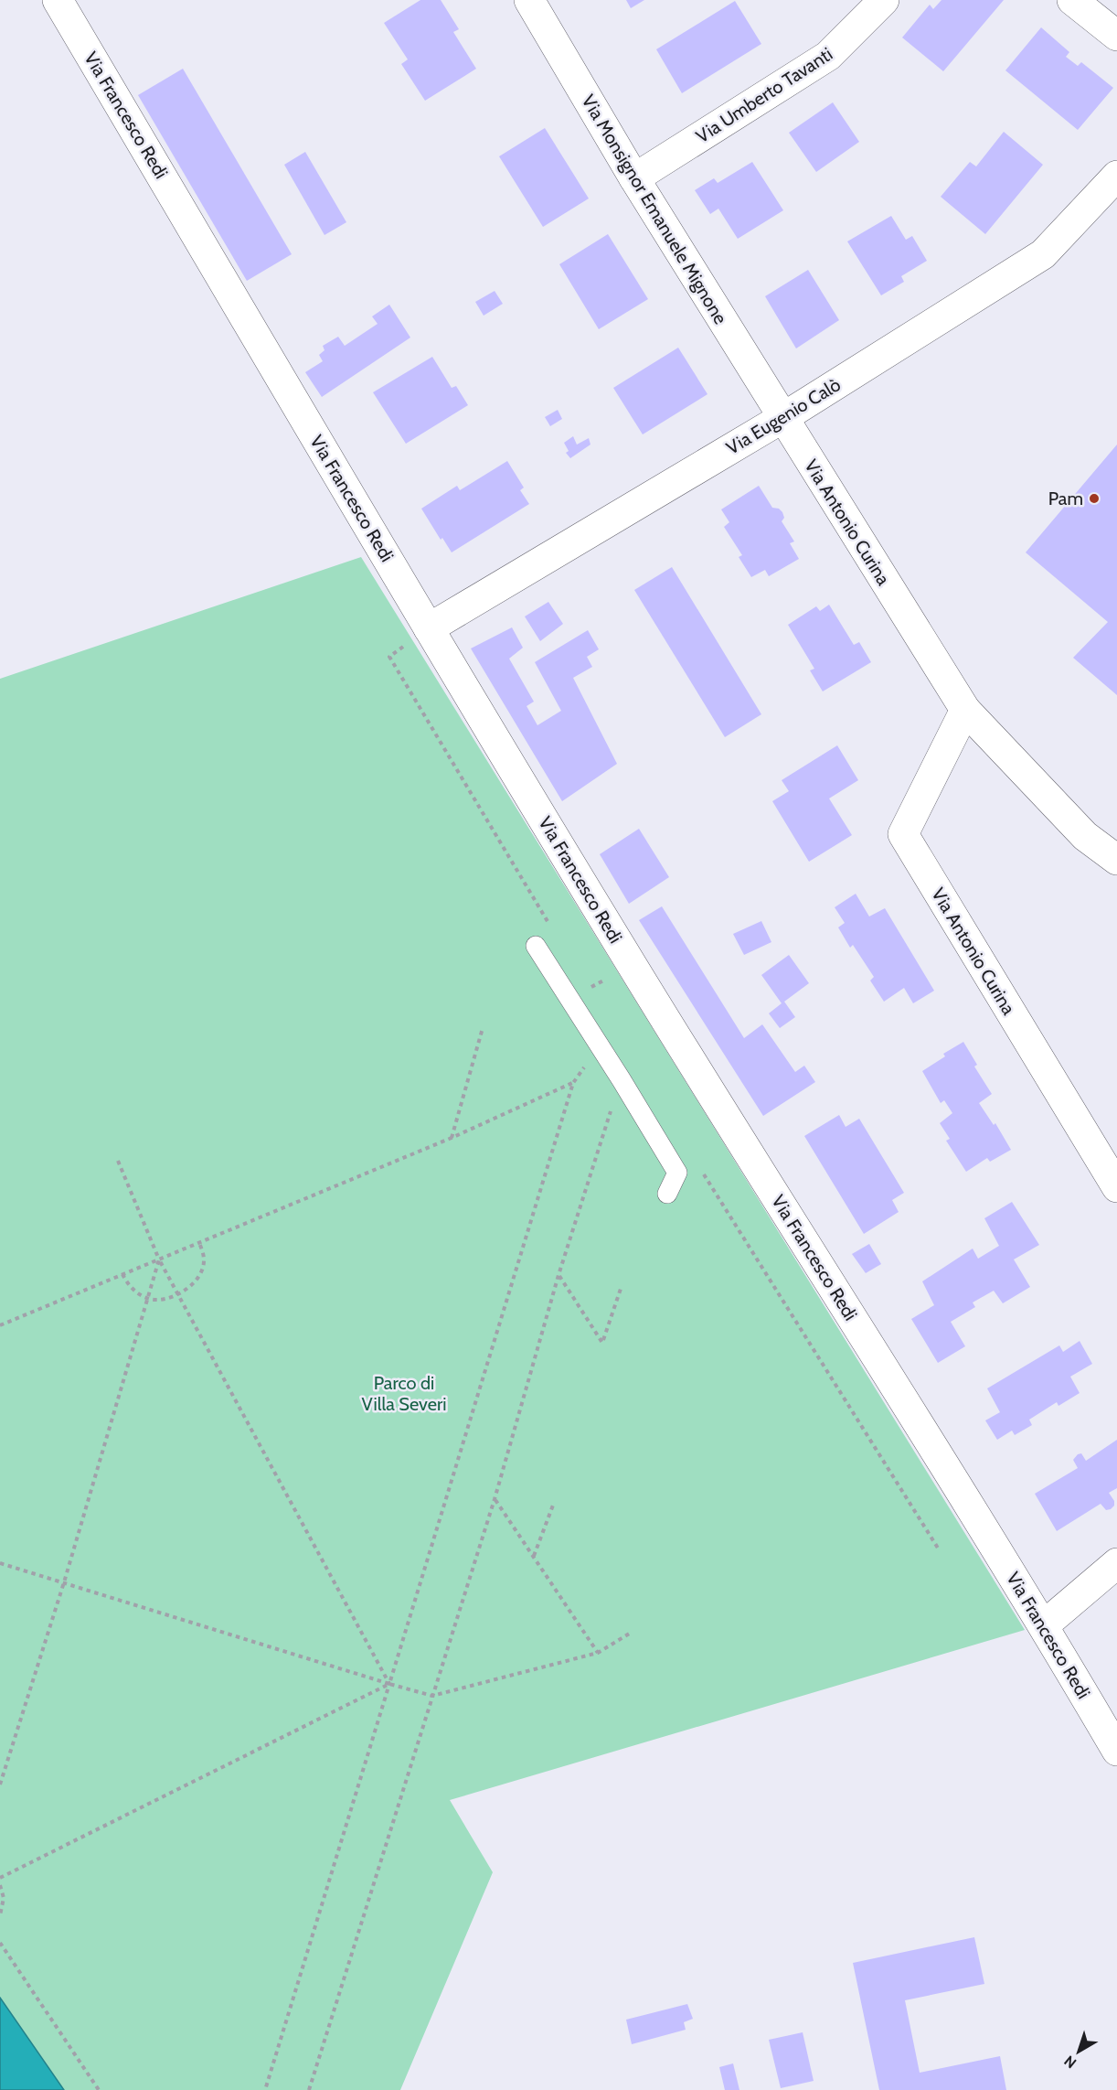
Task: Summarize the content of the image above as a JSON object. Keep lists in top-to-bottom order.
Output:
{
  "streets": {
    "street": [
      "Via Umberto Tavanti",
      "Via Francesco Redi",
      "Via Monsignor Emanuele Mignone",
      "Via Eugenio Calò",
      "Via Antonio Curina"
    ]
  },
  "crossings": [
    ["Via Umberto Tavanti", "Via Monsignor Emanuele Mignone"],
    ["Via Francesco Redi", "Via Eugenio Calò"],
    ["Via Monsignor Emanuele Mignone", "Via Eugenio Calò"],
    ["Via Monsignor Emanuele Mignone", "Via Antonio Curina"],
    ["Via Eugenio Calò", "Via Antonio Curina"]
  ],
  "parks": ["Parco di Villa Severi"],
  "places": ["Pam"],
  "north": "bottom left"
}
